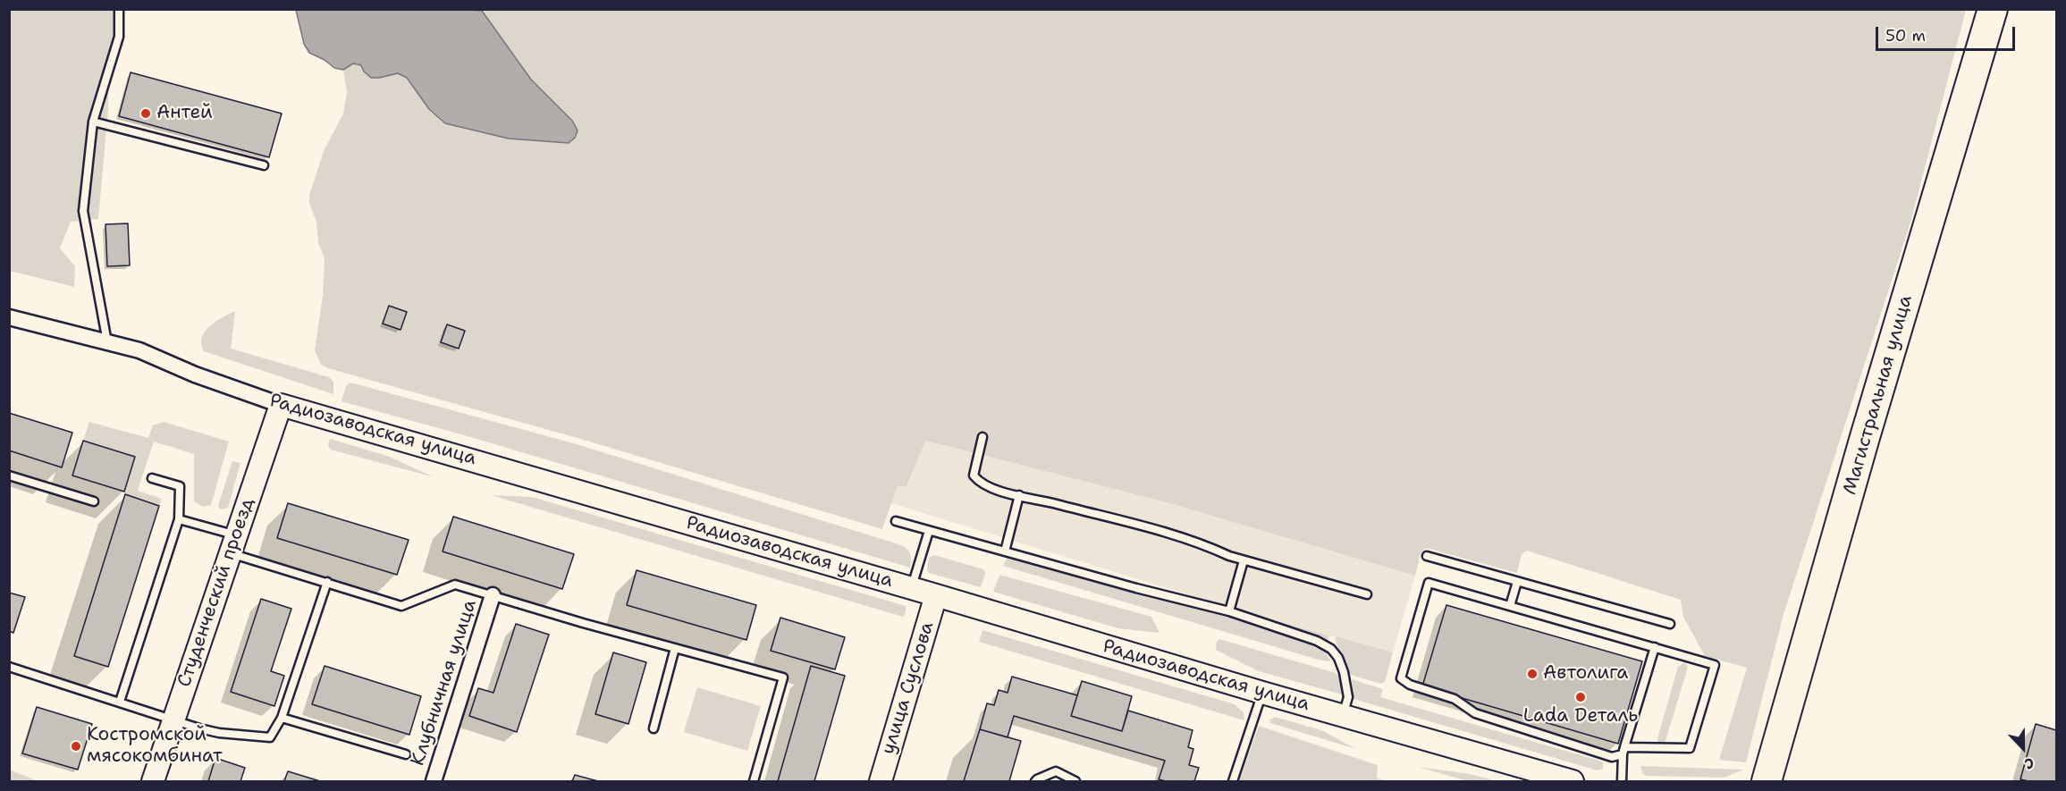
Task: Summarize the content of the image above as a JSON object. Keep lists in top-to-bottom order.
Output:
{
  "streets": {
    "highway": ["Магистральная улица"],
    "street": [
      "Радиозаводская улица",
      "Студенческий проезд",
      "Клубничная улица",
      "улица Суслова"
    ]
  },
  "crossings": [
    ["Радиозаводская улица", "Студенческий проезд"],
    ["Радиозаводская улица", "улица Суслова"]
  ],
  "places": [
    "Антей",
    "Автолига",
    "Lada Dеталь",
    "Костромской мясокомбинат"
  ],
  "scale_bar": "50 m",
  "north": "bottom"
}
